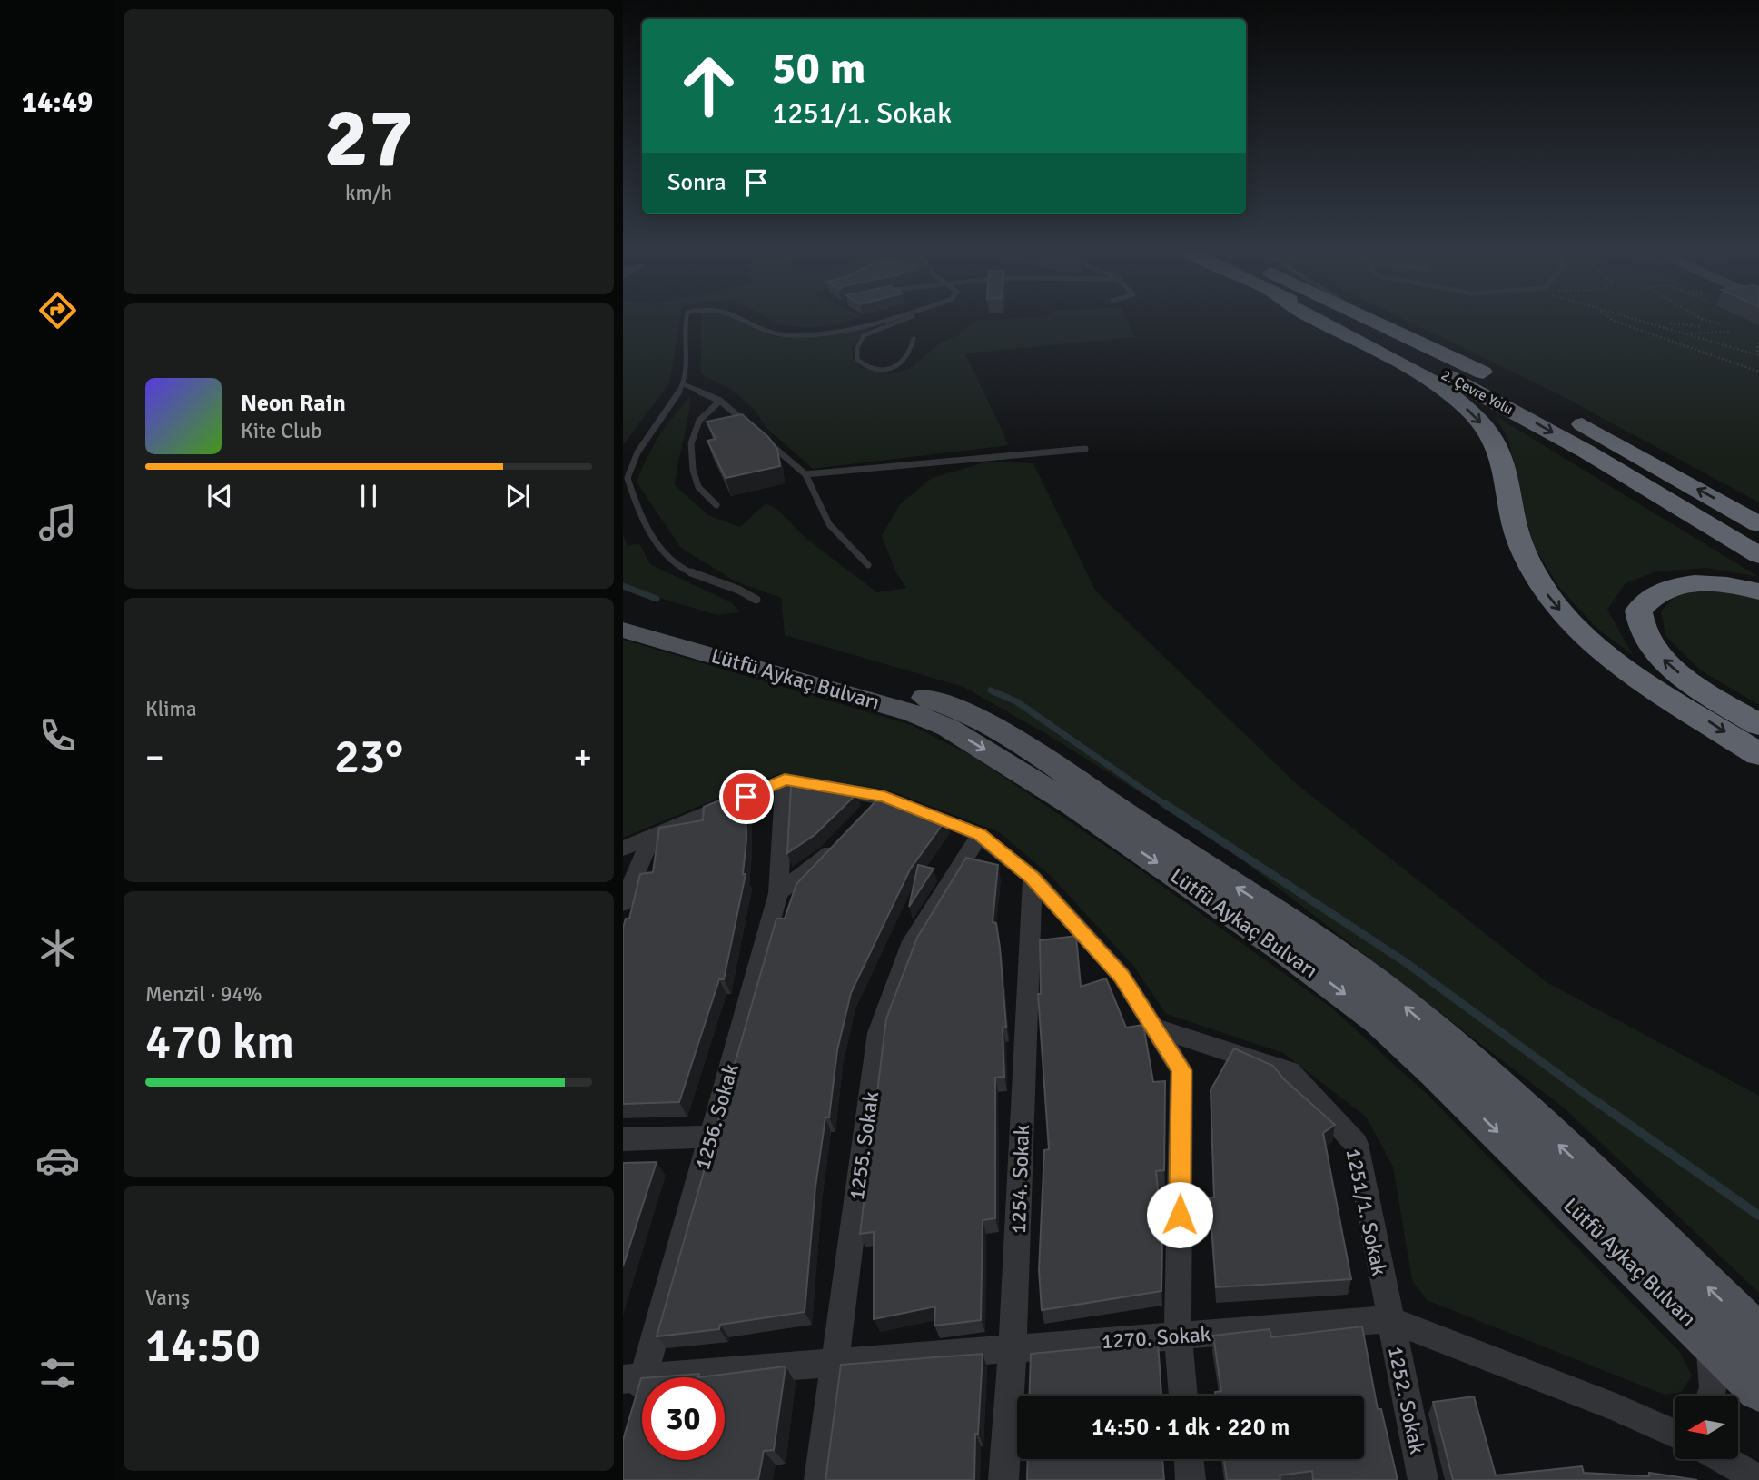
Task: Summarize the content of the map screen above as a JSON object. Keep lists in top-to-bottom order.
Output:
{
  "streets": {
    "highway": ["2. Çevre Yolu"],
    "main road": ["Lütfü Aykaç Bulvarı"],
    "street": [
      "1256. Sokak",
      "1255. Sokak",
      "1254. Sokak",
      "1251/1. Sokak",
      "1270. Sokak",
      "1252. Sokak"
    ]
  },
  "crossings": [
    ["1256. Sokak", "1270. Sokak"],
    ["1255. Sokak", "1270. Sokak"],
    ["1254. Sokak", "1270. Sokak"],
    ["1251/1. Sokak", "1270. Sokak"],
    ["1251/1. Sokak", "1252. Sokak"],
    ["1270. Sokak", "1252. Sokak"]
  ],
  "north": "left",
  "page": {
    "tabs": "14:49",
    "tile": [
      ["27", "km/h"],
      "Klima",
      ["Menzil · 94%", "470 km"],
      ["Varış", "14:50"]
    ],
    "turn": ["50 m", "1251/1. Sokak"],
    "then": "Sonra",
    "song": ["Neon Rain", "Kite Club"],
    "heat": ["−", "23°", "+"],
    "limit": "30",
    "trip": "14:50 · 1 dk · 220 m"
  }
}
